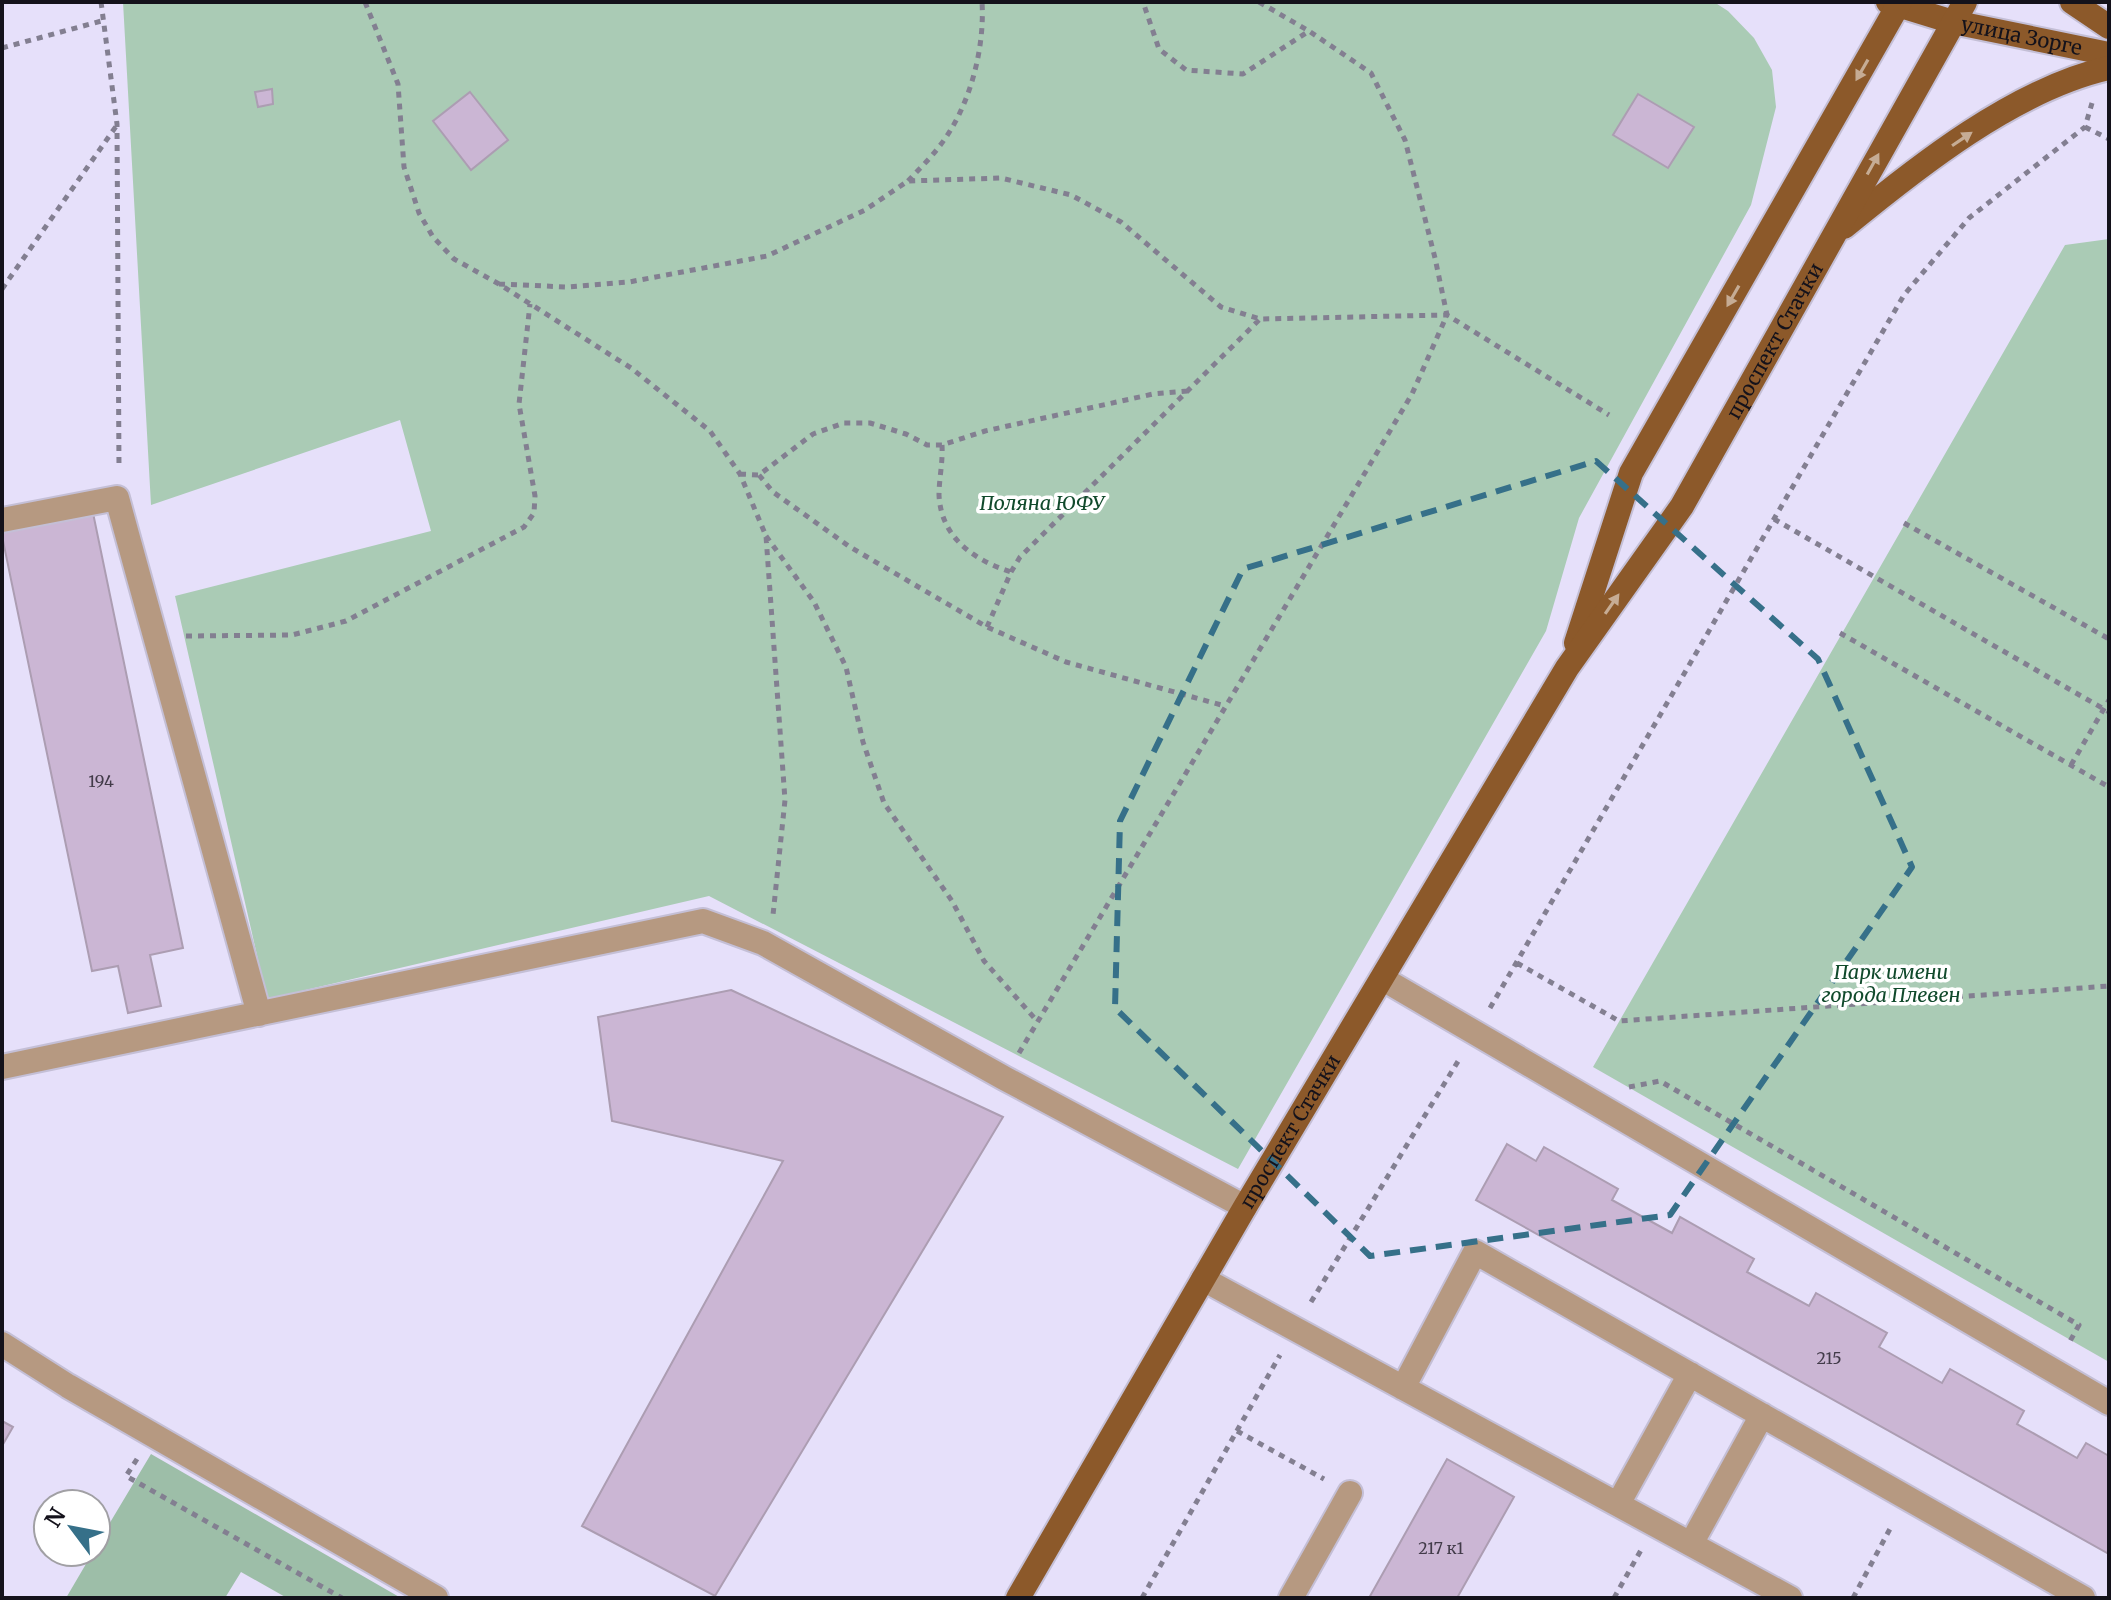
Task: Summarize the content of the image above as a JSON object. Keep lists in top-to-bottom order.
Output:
{
  "streets": {
    "main road": ["улица Зорге", "проспект Стачки"]
  },
  "crossings": [
    ["улица Зорге", "проспект Стачки"]
  ],
  "parks": ["Поляна ЮФУ", "Парк имени города Плевен"],
  "house_numbers": ["194", "215", "217 к1"],
  "north": "top left"
}
